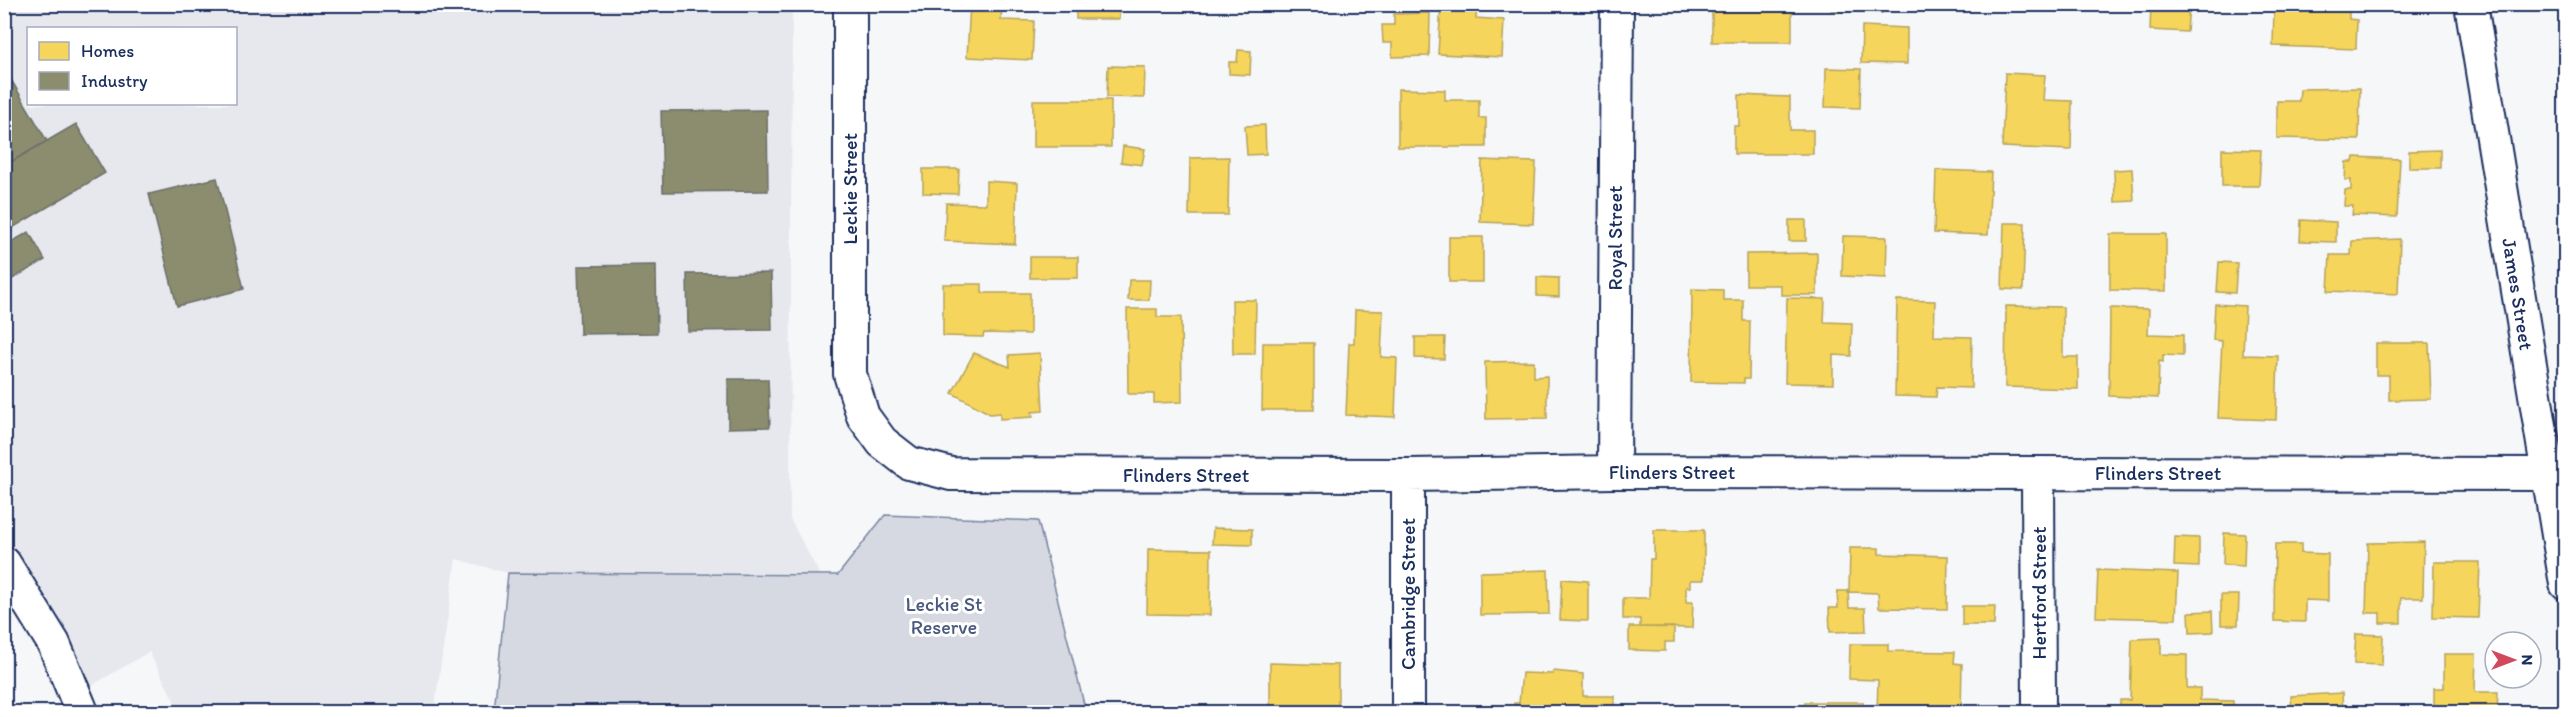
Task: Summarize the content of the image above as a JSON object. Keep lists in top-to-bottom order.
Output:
{
  "streets": {
    "street": [
      "Leckie Street",
      "Royal Street",
      "James Street",
      "Flinders Street",
      "Hertford Street",
      "Cambridge Street"
    ]
  },
  "crossings": [
    ["Leckie Street", "Flinders Street"],
    ["Royal Street", "Flinders Street"],
    ["James Street", "Flinders Street"],
    ["Flinders Street", "Hertford Street"],
    ["Flinders Street", "Cambridge Street"]
  ],
  "parks": ["Leckie St Reserve"],
  "legend": ["Homes", "Industry"],
  "north": "right"
}
